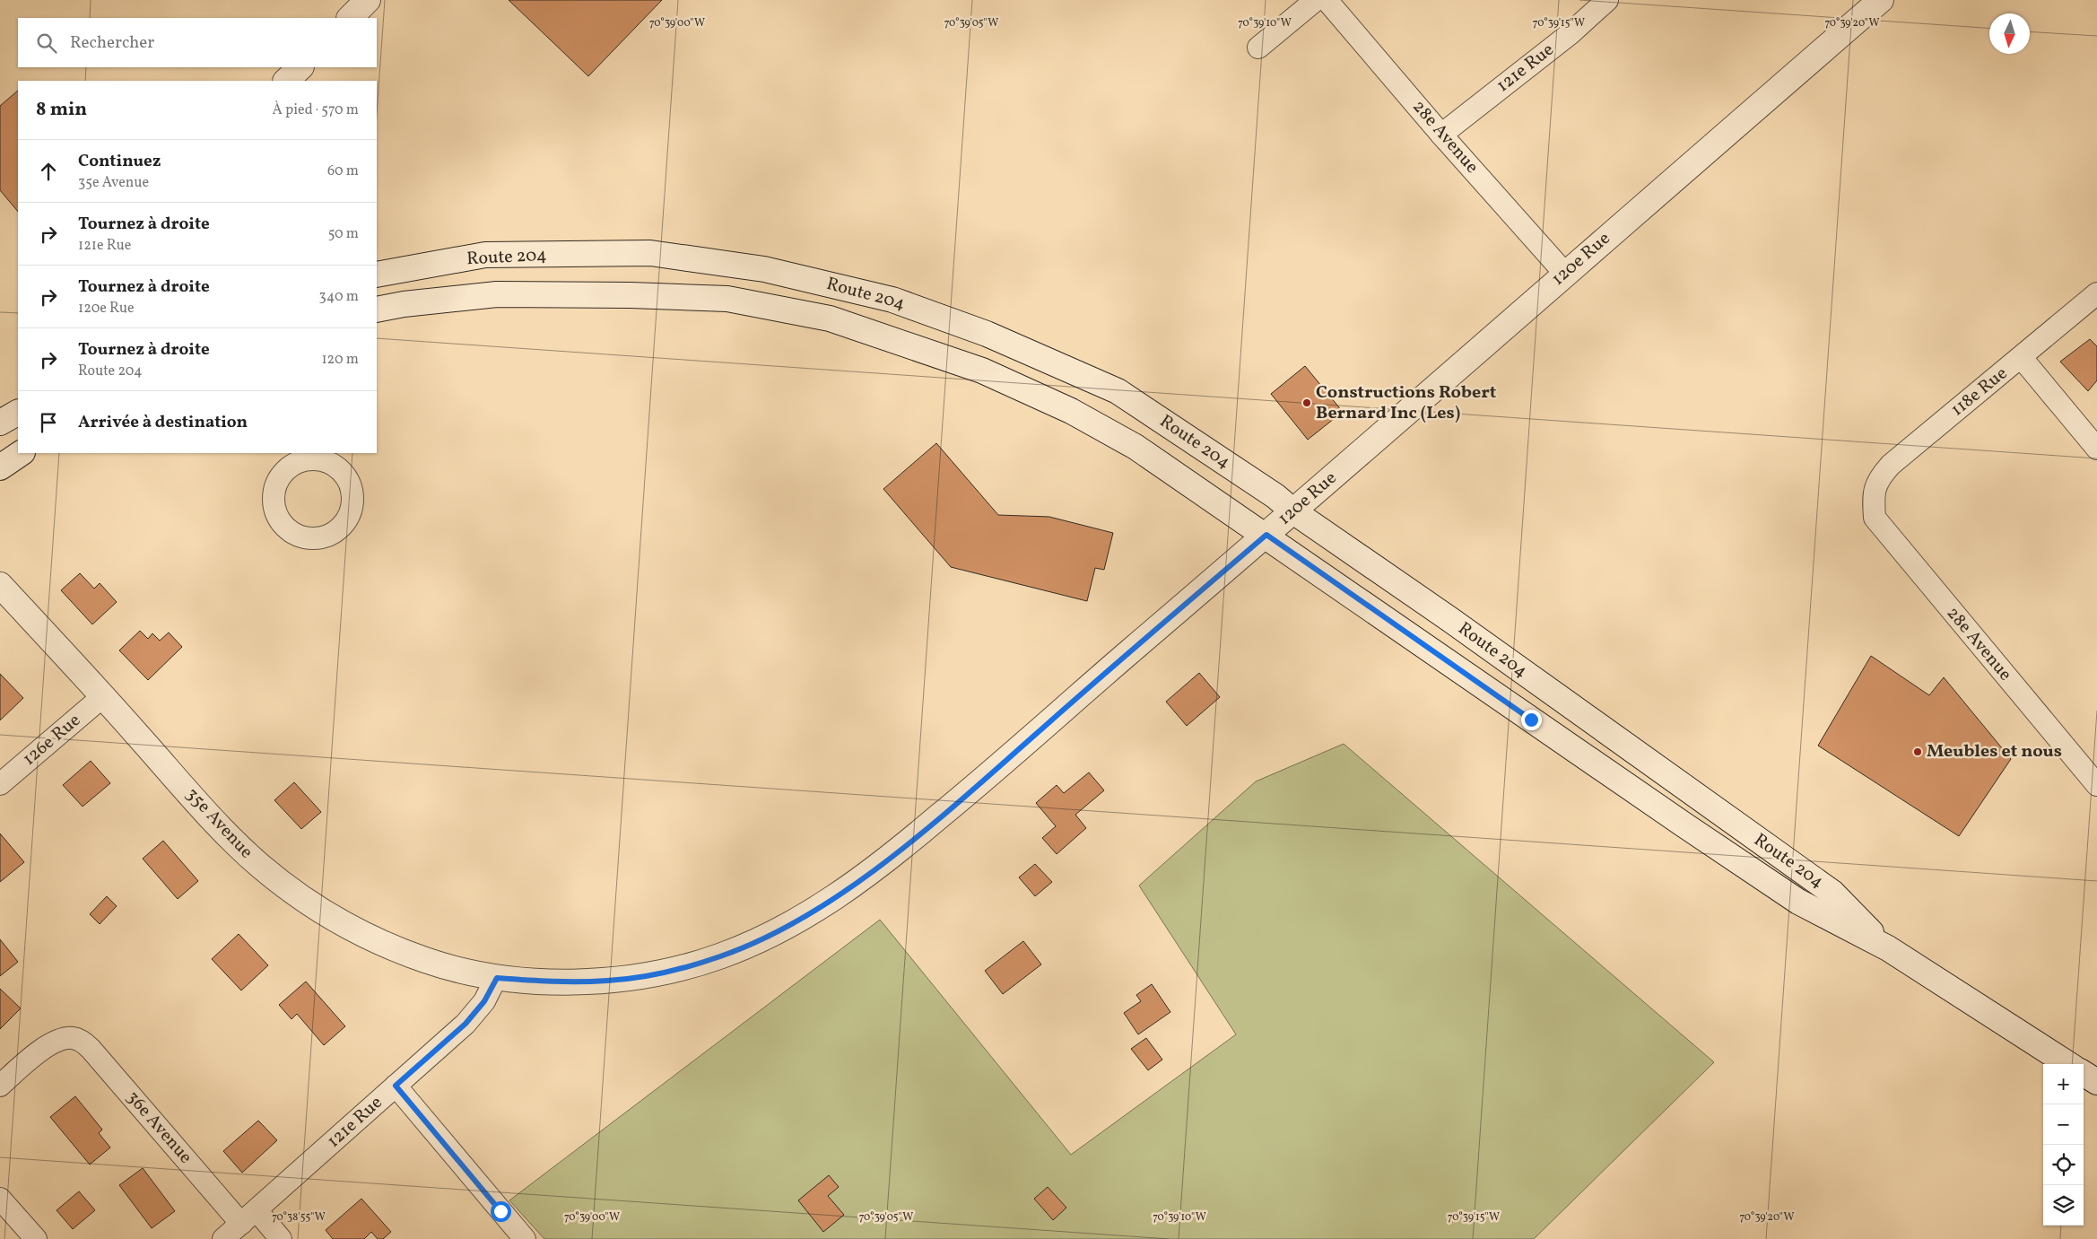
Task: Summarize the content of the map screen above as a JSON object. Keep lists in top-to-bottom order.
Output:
{
  "streets": {
    "main road": ["Route 204", "120e Rue", "35e Avenue"],
    "street": [
      "121e Rue",
      "28e Avenue",
      "118e Rue",
      "126e Rue",
      "36e Avenue"
    ]
  },
  "crossings": [
    ["121e Rue", "28e Avenue"],
    ["121e Rue", "120e Rue"],
    ["121e Rue", "35e Avenue"],
    ["121e Rue", "36e Avenue"],
    ["28e Avenue", "120e Rue"],
    ["28e Avenue", "118e Rue"],
    ["Route 204", "120e Rue"],
    ["120e Rue", "35e Avenue"],
    ["126e Rue", "35e Avenue"]
  ],
  "places": ["Constructions Robert Bernard Inc (Les)", "Meubles et nous"],
  "north": "bottom",
  "page": {
    "search": "Rechercher",
    "heading": ["8 min", "À pied · 570 m"],
    "list": [
      ["Continuez", "35e Avenue", "60 m"],
      ["Tournez à droite", "121e Rue", "50 m"],
      ["Tournez à droite", "120e Rue", "340 m"],
      ["Tournez à droite", "Route 204", "120 m"],
      "Arrivée à destination"
    ],
    "map_buttons": ["+", "−"]
  },
  "coordinates": [
    "70°39'00\"W",
    "70°39'05\"W",
    "70°39'10\"W",
    "70°39'15\"W",
    "70°39'20\"W",
    "70°38'55\"W"
  ]
}
